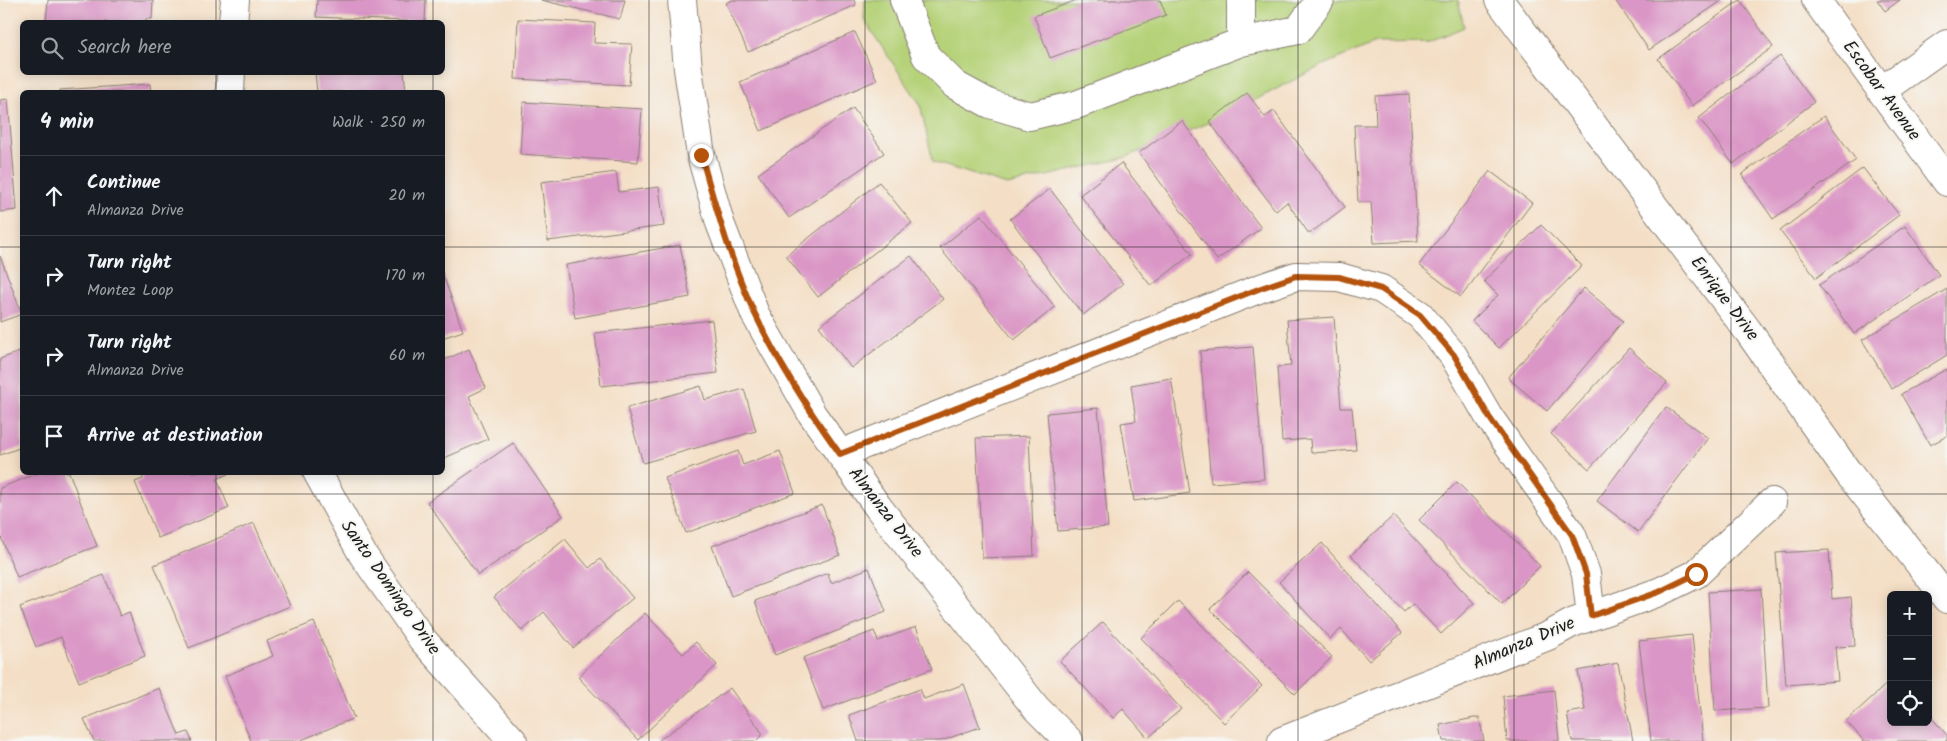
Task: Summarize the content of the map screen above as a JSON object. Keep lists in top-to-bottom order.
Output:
{
  "streets": {
    "street": [
      "Escobar Avenue",
      "Enrique Drive",
      "Almanza Drive",
      "Santo Domingo Drive"
    ]
  },
  "page": {
    "search": "Search here",
    "heading": ["4 min", "Walk · 250 m"],
    "list": [
      ["Continue", "Almanza Drive", "20 m"],
      ["Turn right", "Montez Loop", "170 m"],
      ["Turn right", "Almanza Drive", "60 m"],
      "Arrive at destination"
    ],
    "map_buttons": ["+", "−"]
  }
}
